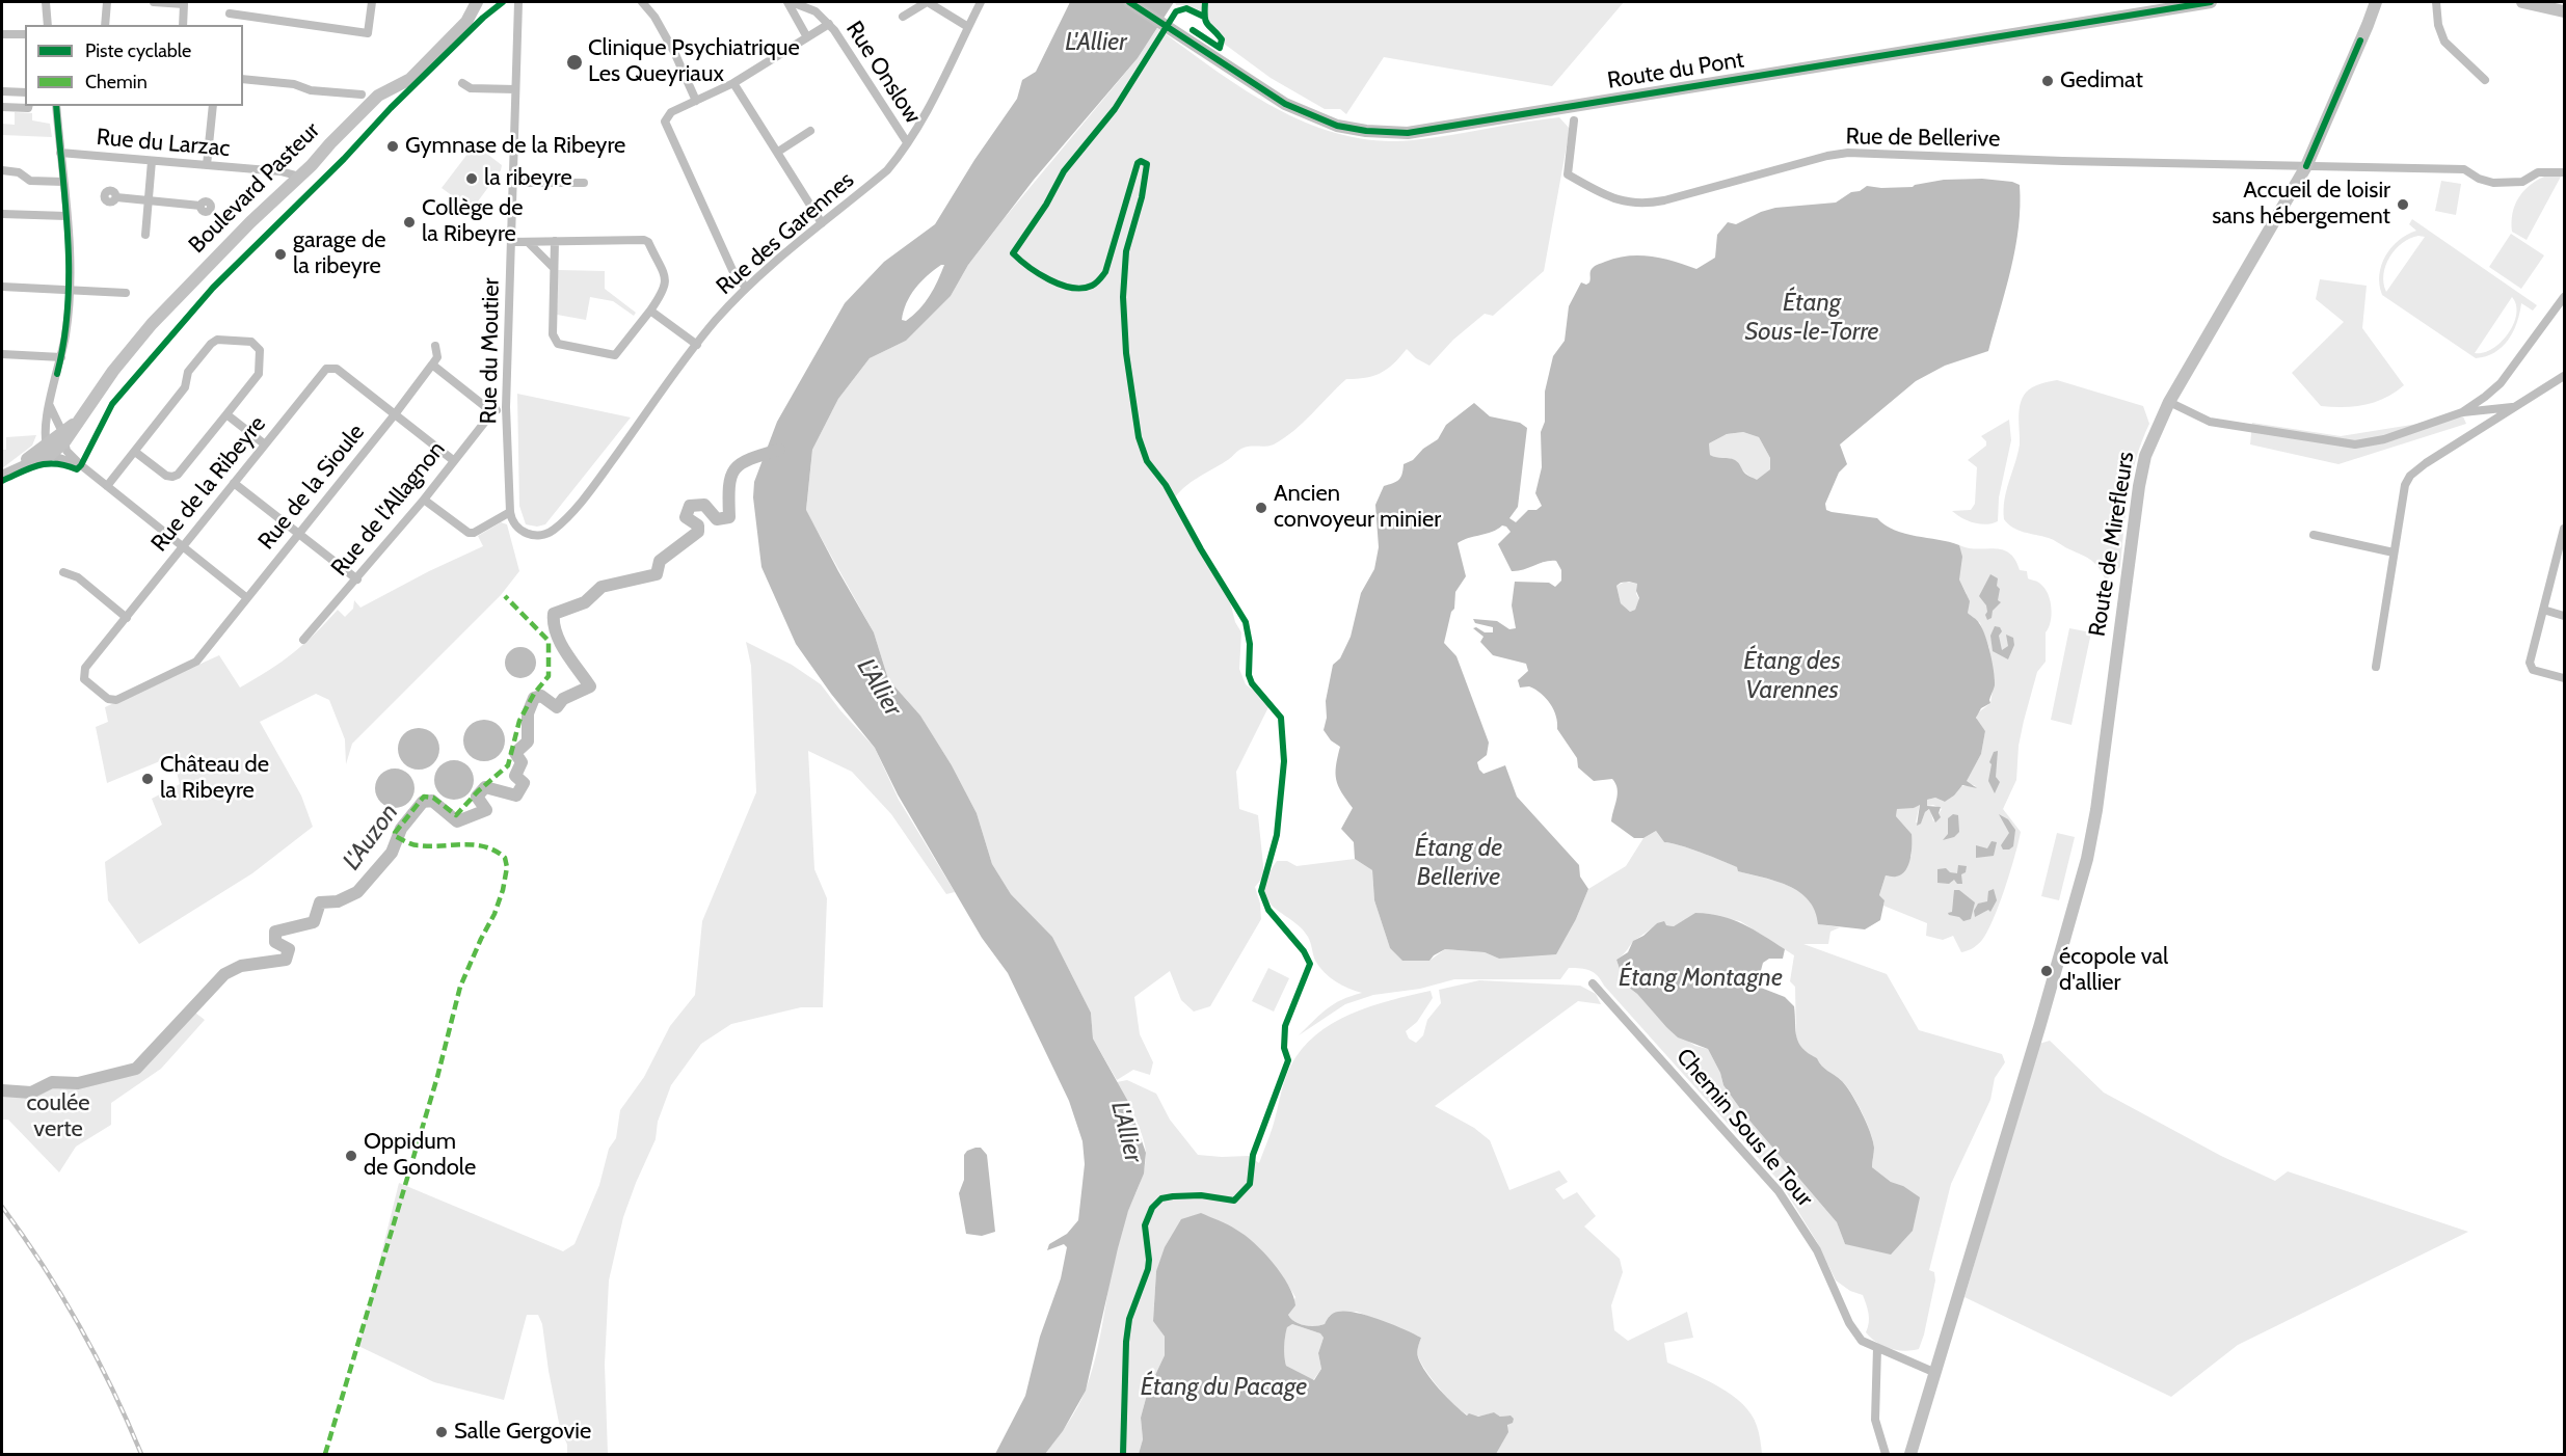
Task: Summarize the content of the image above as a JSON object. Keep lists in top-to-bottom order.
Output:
{
  "streets": {
    "main road": ["Route du Pont", "Boulevard Pasteur", "Route de Mirefleurs"],
    "street": [
      "Rue Onslow",
      "Rue de Bellerive",
      "Rue du Larzac",
      "Rue des Garennes",
      "Rue du Moutier",
      "Rue de la Ribeyre",
      "Rue de la Sioule",
      "Rue de l'Allagnon",
      "Chemin Sous le Tour"
    ]
  },
  "crossings": [
    ["Rue Onslow", "Rue des Garennes"],
    ["Rue de Bellerive", "Route de Mirefleurs"],
    ["Rue du Larzac", "Boulevard Pasteur"],
    ["Rue des Garennes", "Rue du Moutier"],
    ["Rue du Moutier", "Rue de l'Allagnon"],
    ["Rue de la Ribeyre", "Rue de la Sioule"],
    ["Rue de la Ribeyre", "Rue de l'Allagnon"],
    ["Route de Mirefleurs", "Chemin Sous le Tour"]
  ],
  "water": [
    "L'Allier",
    "Étang Sous-le-Torre",
    "Étang des Varennes",
    "L'Auzon",
    "Étang de Bellerive",
    "Étang Montagne",
    "Étang du Pacage"
  ],
  "parks": ["coulée verte"],
  "places": [
    "Clinique Psychiatrique Les Queyriaux",
    "Gedimat",
    "Gymnase de la Ribeyre",
    "la ribeyre",
    "Accueil de loisir sans hébergement",
    "Collège de la Ribeyre",
    "garage de la ribeyre",
    "Ancien convoyeur minier",
    "Château de la Ribeyre",
    "écopole val d'allier",
    "Oppidum de Gondole",
    "Salle Gergovie"
  ],
  "legend": ["Piste cyclable", "Chemin"]
}
